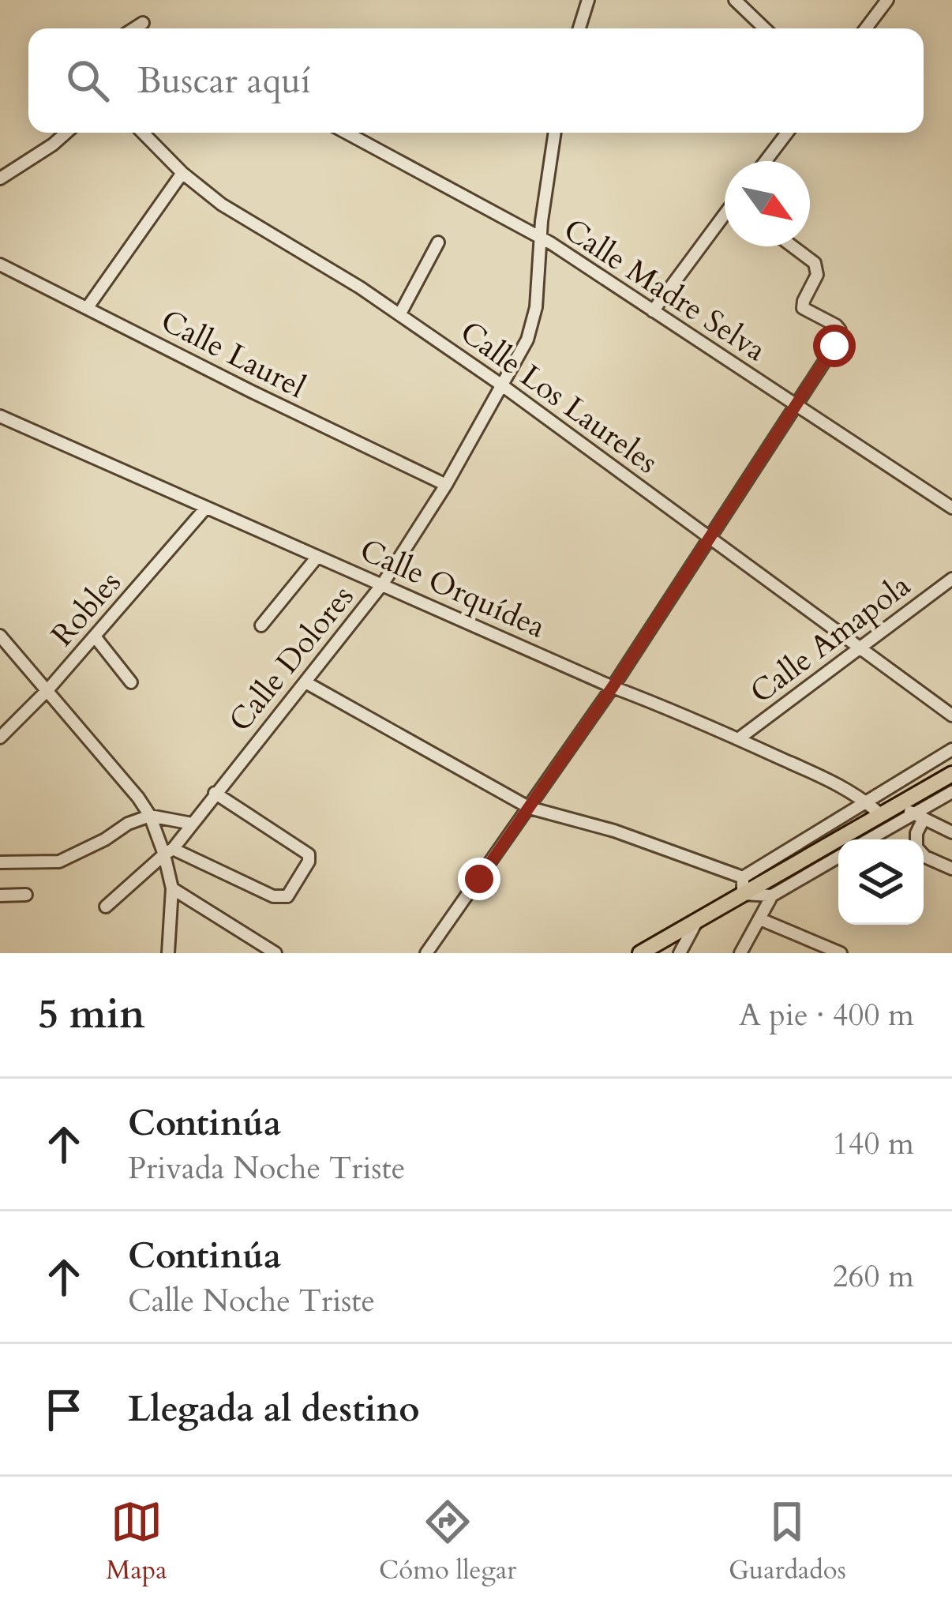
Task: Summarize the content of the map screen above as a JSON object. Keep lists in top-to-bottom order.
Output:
{
  "streets": {
    "street": [
      "Calle Madre Selva",
      "Calle Laurel",
      "Calle Los Laureles",
      "Calle Orquídea",
      "Robles",
      "Calle Amapola",
      "Calle Dolores"
    ]
  },
  "crossings": [
    ["Calle Madre Selva", "Calle Dolores"],
    ["Calle Laurel", "Calle Dolores"],
    ["Calle Los Laureles", "Calle Amapola"],
    ["Calle Los Laureles", "Calle Dolores"],
    ["Calle Orquídea", "Robles"],
    ["Calle Orquídea", "Calle Amapola"],
    ["Calle Orquídea", "Calle Dolores"]
  ],
  "north": "bottom right",
  "page": {
    "search": "Buscar aquí",
    "heading": ["5 min", "A pie · 400 m"],
    "list": [
      ["Continúa", "Privada Noche Triste", "140 m"],
      ["Continúa", "Calle Noche Triste", "260 m"],
      "Llegada al destino"
    ],
    "nav": ["Mapa", "Cómo llegar", "Guardados"]
  }
}
